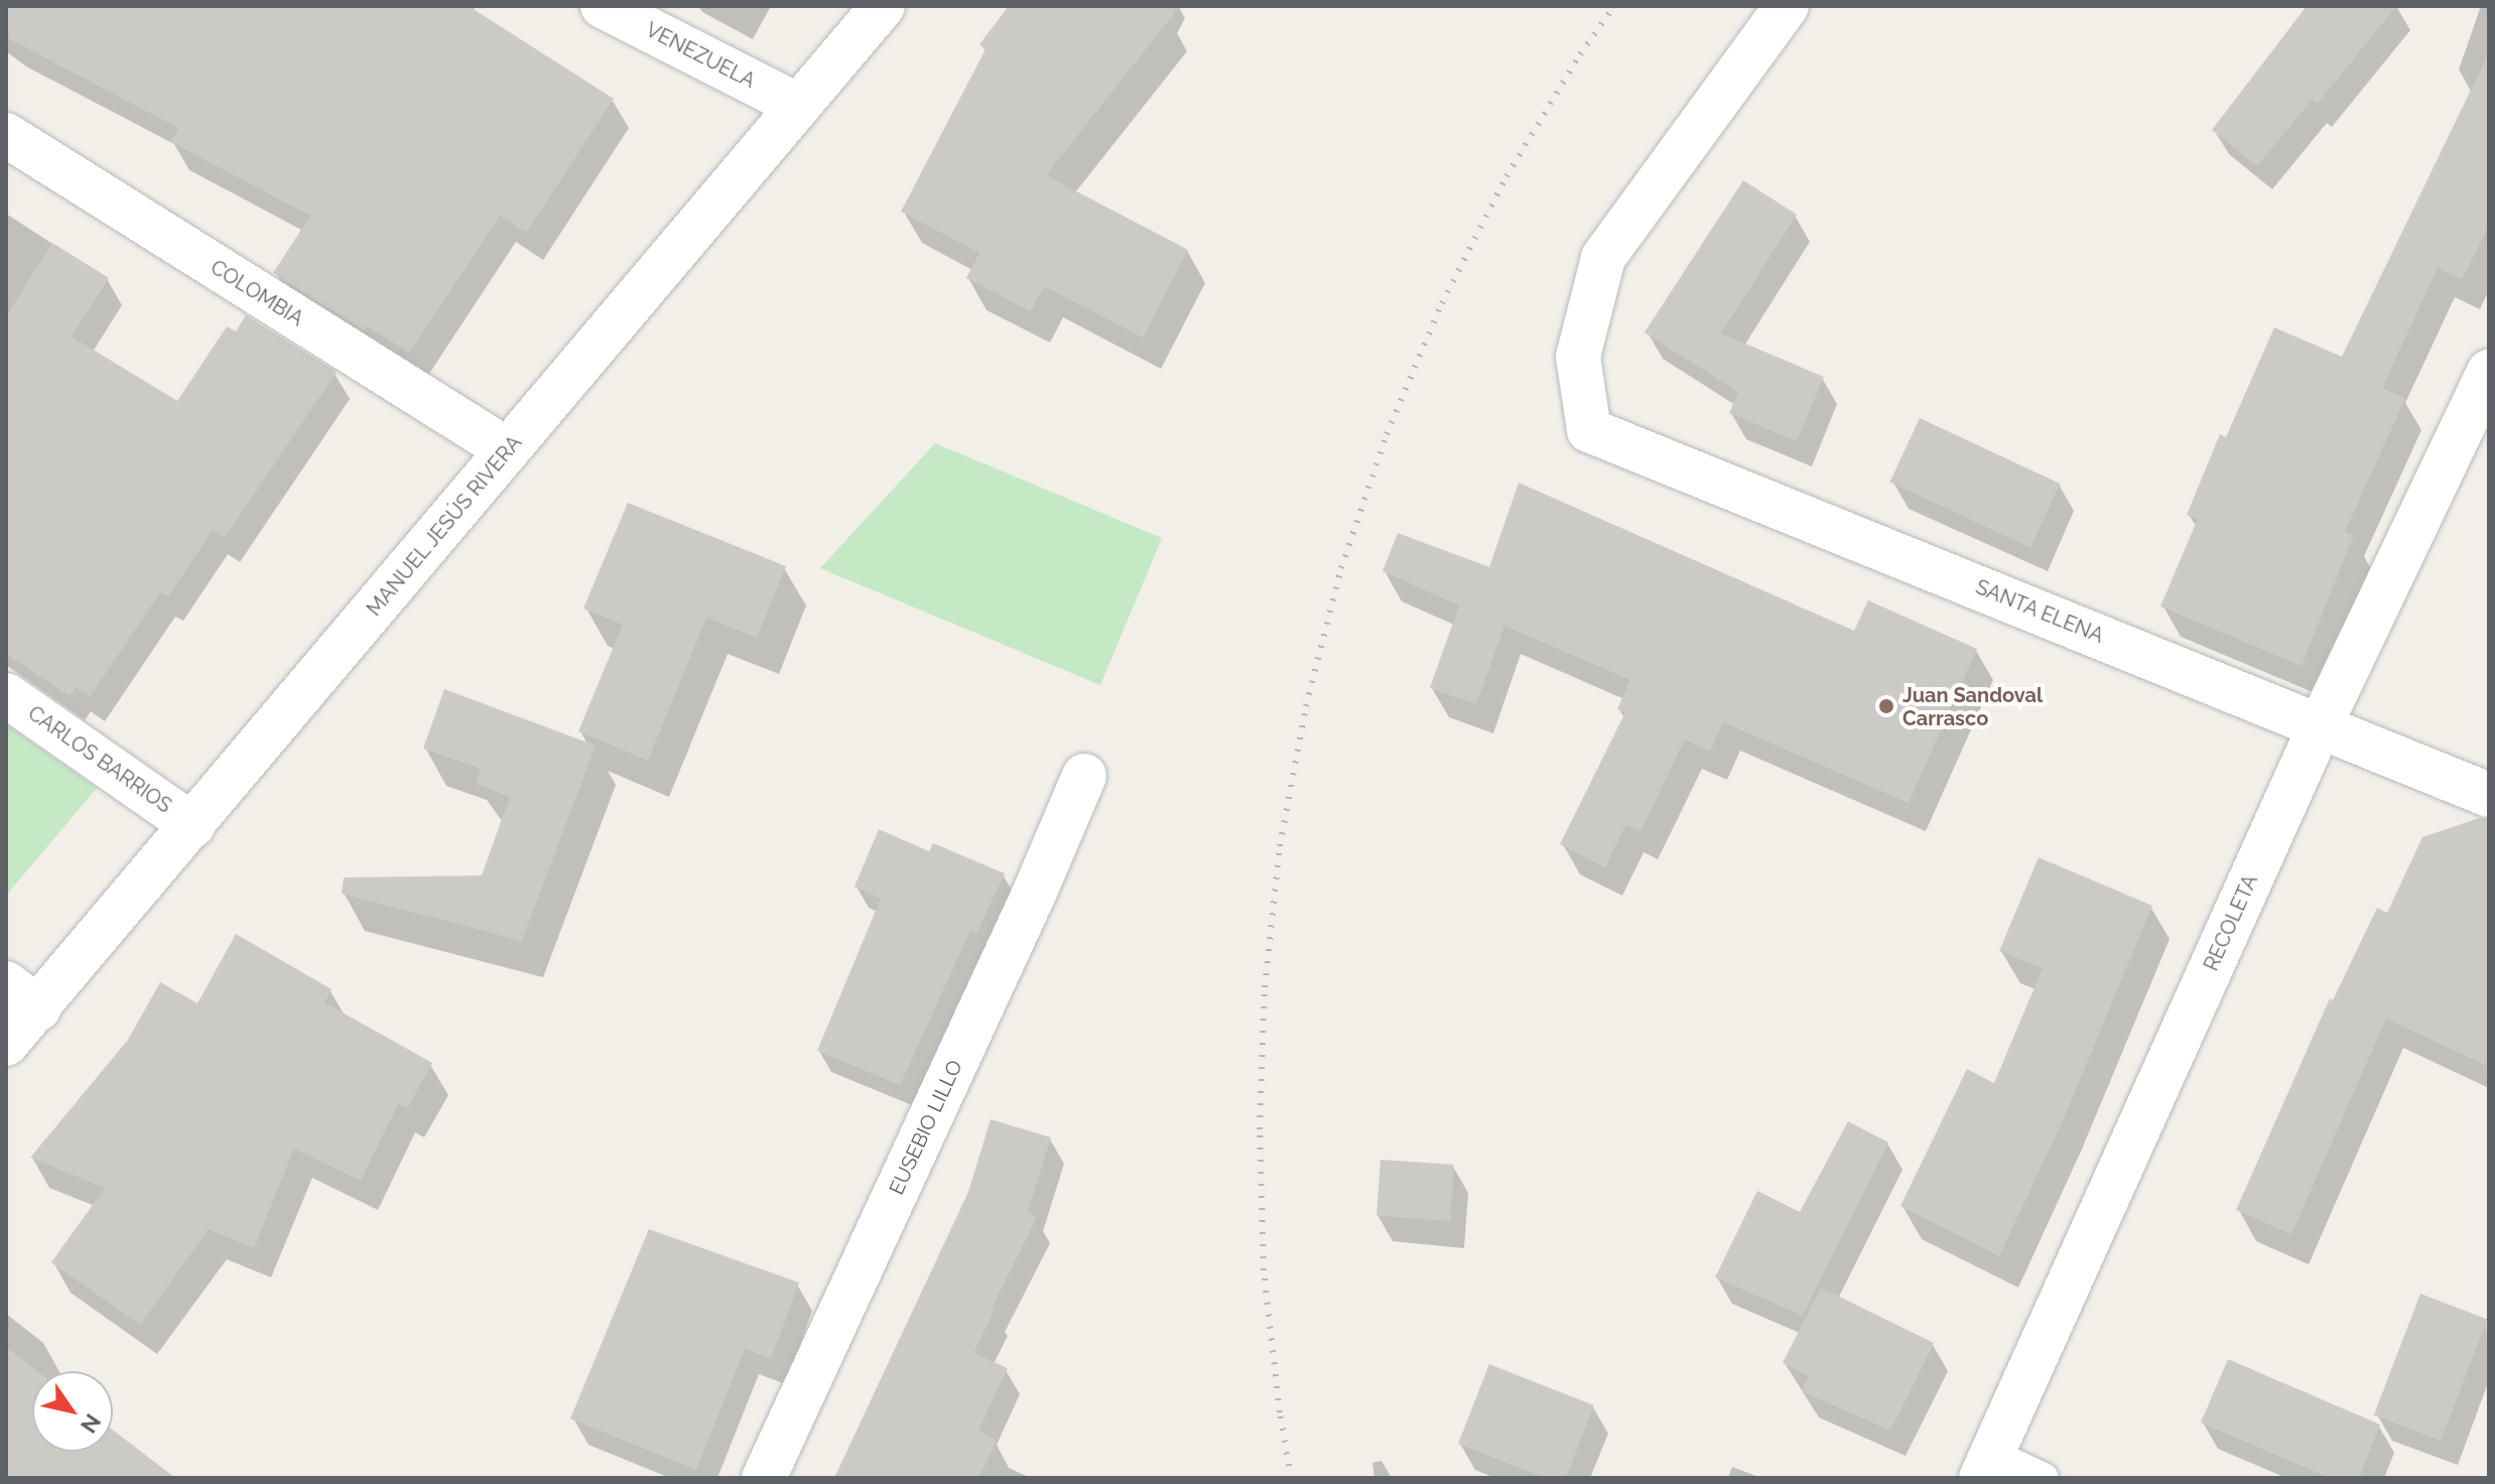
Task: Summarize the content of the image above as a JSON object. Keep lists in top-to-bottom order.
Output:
{
  "streets": {
    "street": [
      "VENEZUELA",
      "COLOMBIA",
      "MANUEL JESÚS RIVERA",
      "SANTA ELENA",
      "CARLOS BARRIOS",
      "RECOLETA",
      "EUSEBIO LILLO"
    ]
  },
  "crossings": [
    ["VENEZUELA", "MANUEL JESÚS RIVERA"],
    ["COLOMBIA", "MANUEL JESÚS RIVERA"],
    ["MANUEL JESÚS RIVERA", "CARLOS BARRIOS"],
    ["SANTA ELENA", "RECOLETA"]
  ],
  "places": ["Juan Sandoval Carrasco"],
  "north": "bottom right"
}
